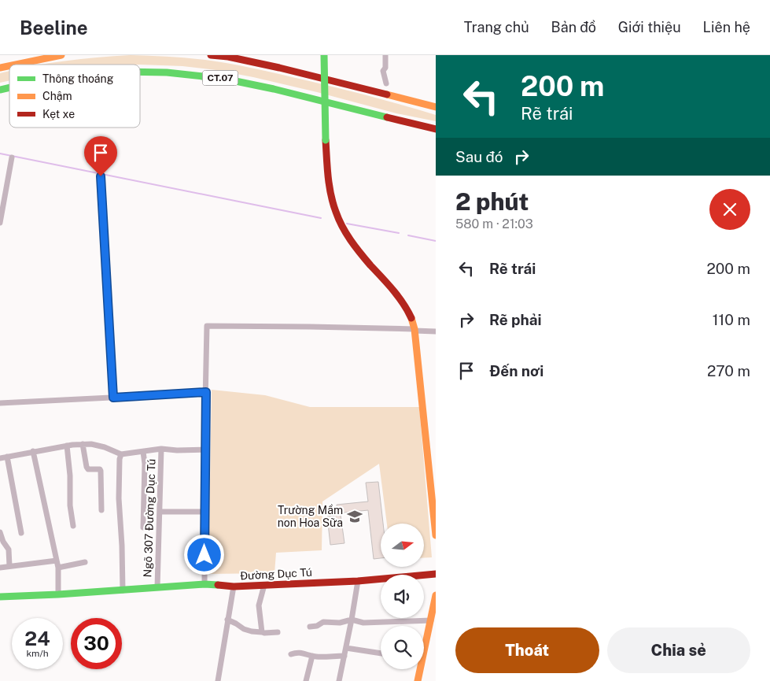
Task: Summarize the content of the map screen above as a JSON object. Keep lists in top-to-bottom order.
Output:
{
  "streets": {
    "main road": ["CT.07", "Đường Dục Tú"],
    "street": ["Ngõ 307 Đường Dục Tú"]
  },
  "crossings": [
    ["Ngõ 307 Đường Dục Tú", "Đường Dục Tú"]
  ],
  "places": {
    "school or university": ["Trường Mầm non Hoa Sữa"]
  },
  "legend": ["Thông thoáng", "Chậm", "Kẹt xe"],
  "north": "right",
  "page": {
    "header": "Beeline",
    "nav": [
      "Trang chủ",
      "Bản đồ",
      "Giới thiệu",
      "Liên hệ"
    ],
    "turn": ["200 m", "Rẽ trái"],
    "then": "Sau đó",
    "heading": ["2 phút", "580 m · 21:03"],
    "list": [
      {
        "name": "Rẽ trái",
        "value": "200 m"
      },
      {
        "name": "Rẽ phải",
        "value": "110 m"
      },
      {
        "name": "Đến nơi",
        "value": "270 m"
      }
    ],
    "speed": "24 km/h",
    "limit": "30",
    "buttons": ["Thoát", "Chia sẻ"]
  }
}
